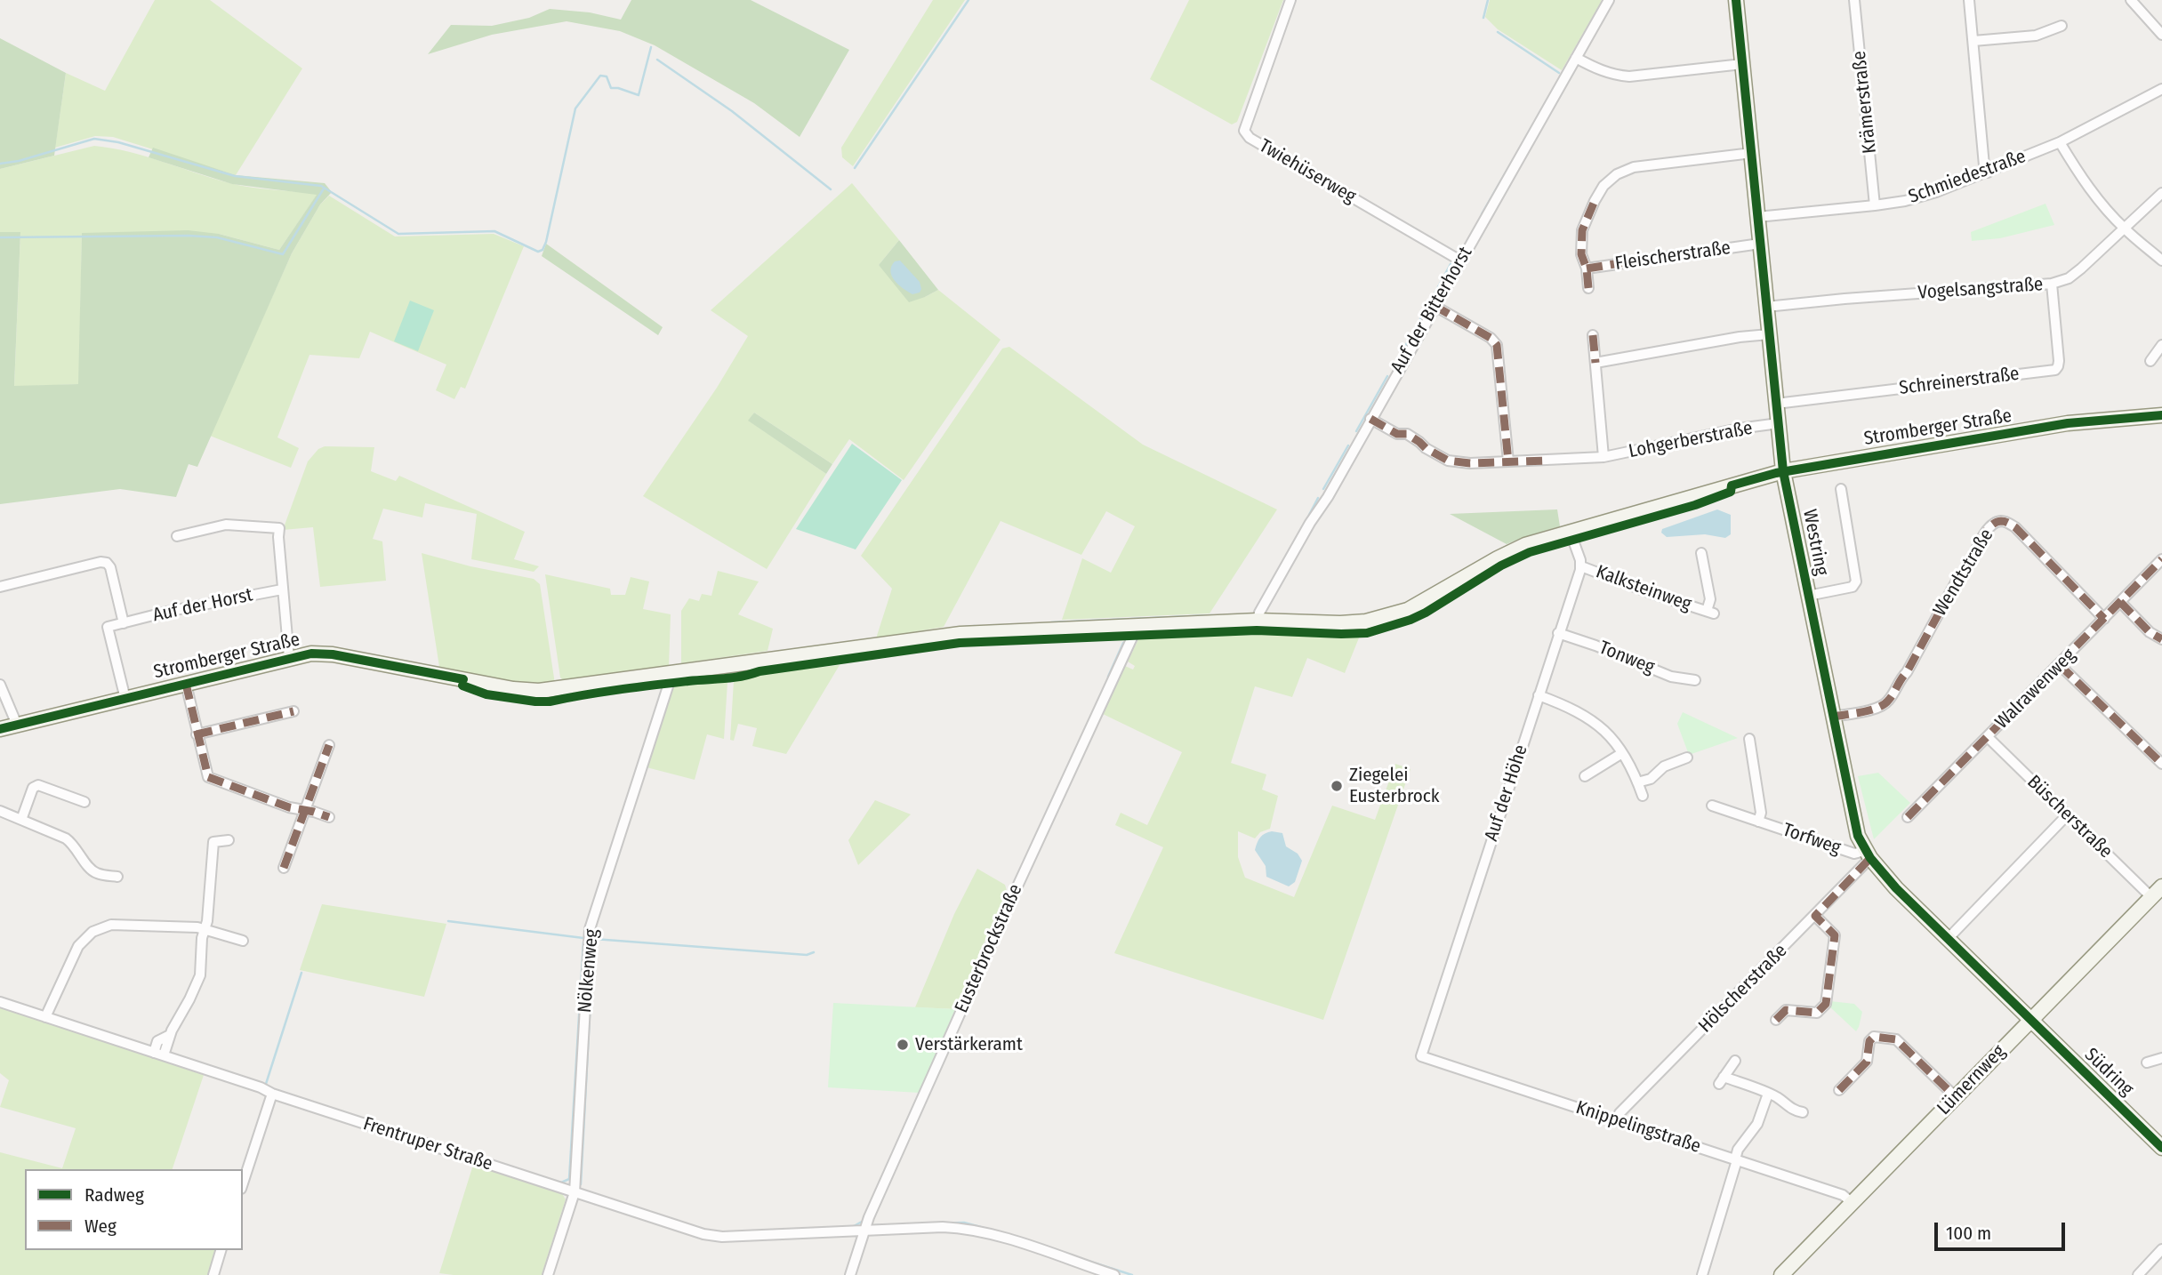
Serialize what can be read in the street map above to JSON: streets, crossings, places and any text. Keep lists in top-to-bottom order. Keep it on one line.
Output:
{"streets":{"main road":["Stromberger Straße","Westring","Südring","Lümernweg"],"street":["Krämerstraße","Twiehüserweg","Schmiedestraße","Fleischerstraße","Vogelsangstraße","Auf der Bitterhorst","Schreinerstraße","Lohgerberstraße","Wendtstraße","Kalksteinweg","Auf der Horst","Tonweg","Walrawenweg","Auf der Höhe","Büscherstraße","Torfweg","Eusterbrockstraße","Nölkenweg","Hölscherstraße","Knippelingstraße","Frentruper Straße"]},"crossings":[["Krämerstraße","Schmiedestraße"],["Twiehüserweg","Auf der Bitterhorst"],["Schmiedestraße","Westring"],["Fleischerstraße","Westring"],["Vogelsangstraße","Schreinerstraße"],["Vogelsangstraße","Westring"],["Auf der Bitterhorst","Stromberger Straße"],["Auf der Bitterhorst","Lohgerberstraße"],["Schreinerstraße","Westring"],["Stromberger Straße","Westring"],["Stromberger Straße","Eusterbrockstraße"],["Stromberger Straße","Nölkenweg"],["Lohgerberstraße","Westring"],["Westring","Wendtstraße"],["Westring","Torfweg"],["Westring","Hölscherstraße"],["Westring","Südring"],["Westring","Lümernweg"],["Wendtstraße","Walrawenweg"],["Kalksteinweg","Auf der Höhe"],["Tonweg","Auf der Höhe"],["Walrawenweg","Büscherstraße"],["Auf der Höhe","Knippelingstraße"],["Büscherstraße","Lümernweg"],["Torfweg","Hölscherstraße"],["Eusterbrockstraße","Frentruper Straße"],["Nölkenweg","Frentruper Straße"],["Hölscherstraße","Knippelingstraße"],["Südring","Lümernweg"],["Lümernweg","Knippelingstraße"]],"places":["Ziegelei Eusterbrock","Verstärkeramt"],"legend":["Radweg","Weg"],"scale_bar":"100 m"}
